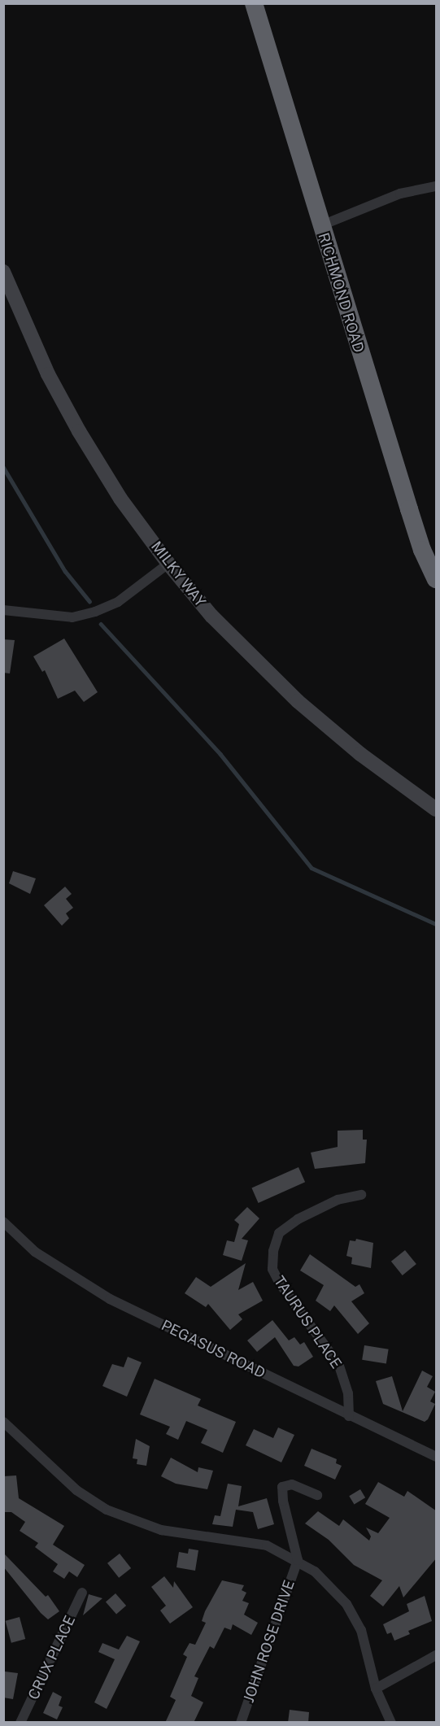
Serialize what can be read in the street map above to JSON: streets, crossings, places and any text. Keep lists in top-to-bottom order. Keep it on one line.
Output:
{"streets":{"highway":["RICHMOND ROAD"],"street":["MILKY WAY","TAURUS PLACE","PEGASUS ROAD","JOHN ROSE DRIVE","CRUX PLACE"]},"crossings":[["TAURUS PLACE","PEGASUS ROAD"]]}
